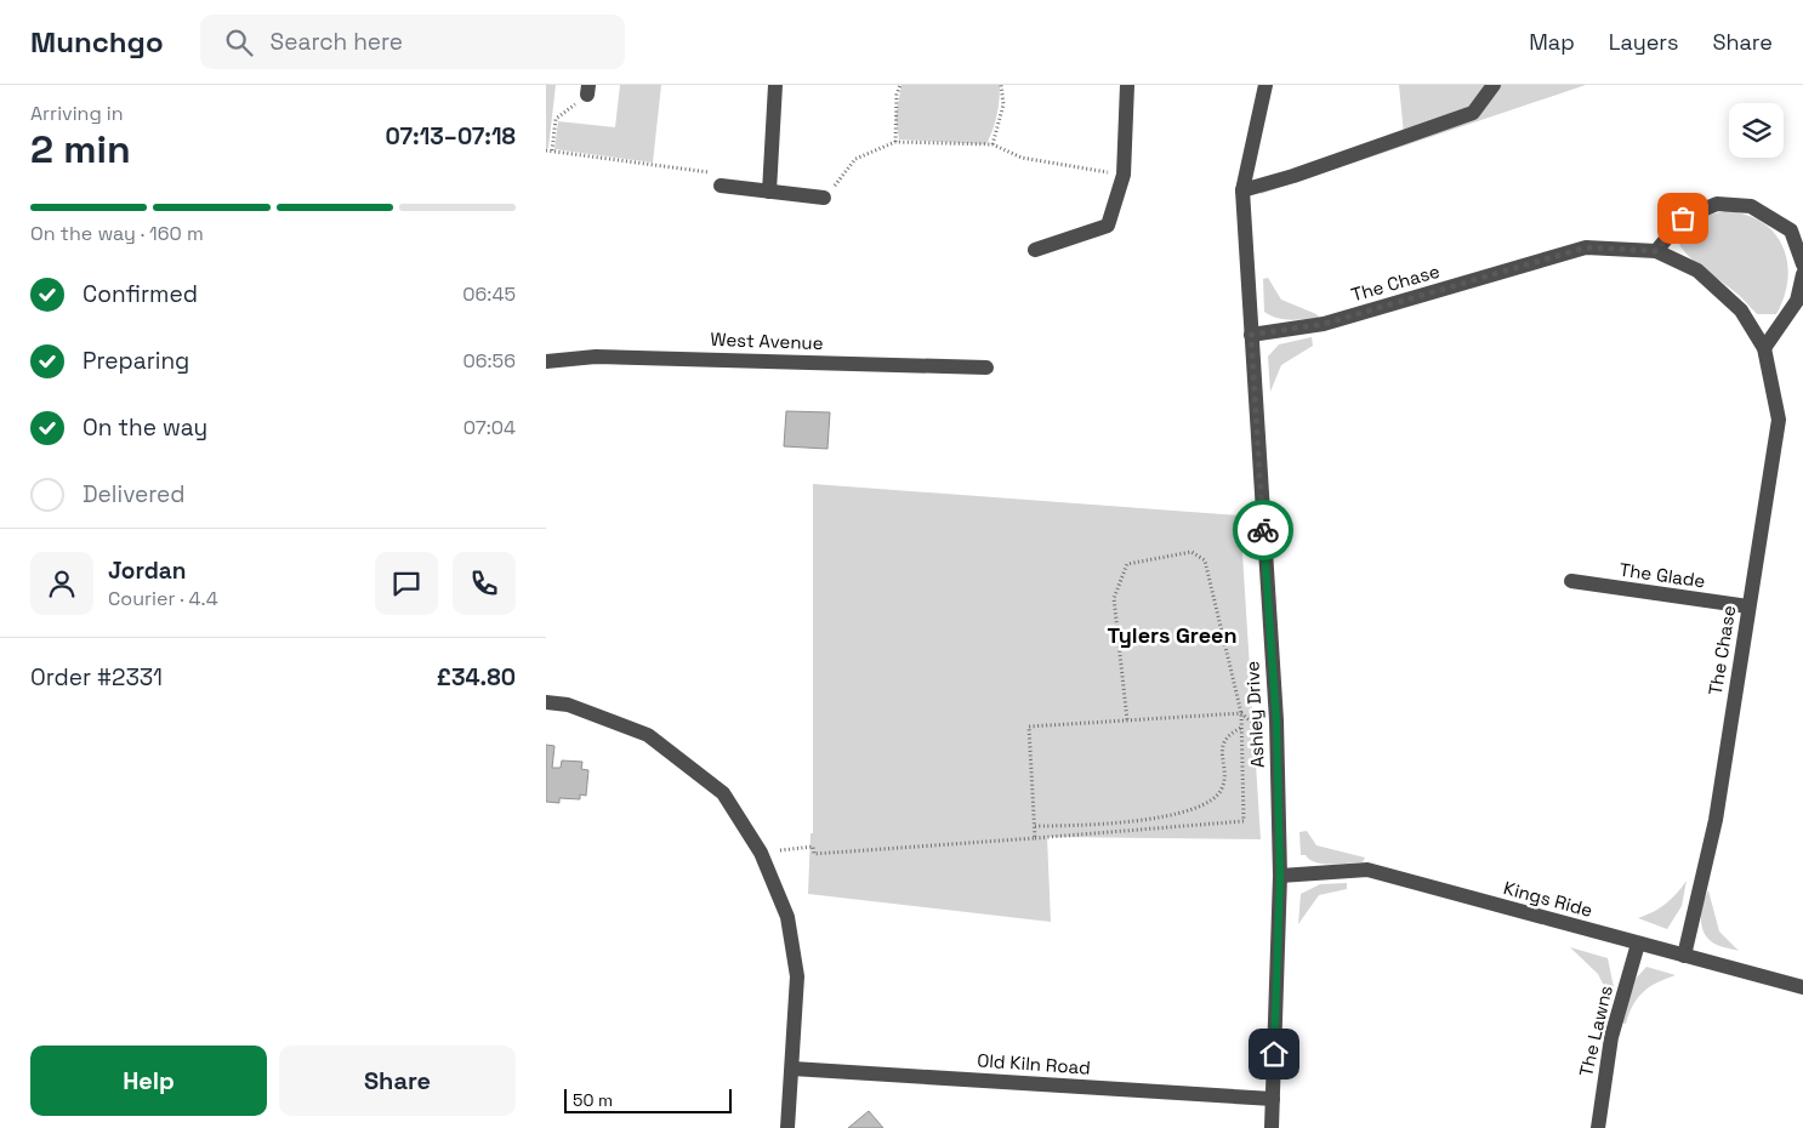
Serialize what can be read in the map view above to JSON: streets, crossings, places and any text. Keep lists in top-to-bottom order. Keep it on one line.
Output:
{"streets":{"street":["The Chase","West Avenue","The Glade","Ashley Drive","Kings Ride","The Lawns","Old Kiln Road"]},"crossings":[["The Chase","The Glade"],["The Chase","Ashley Drive"],["The Chase","Kings Ride"],["Ashley Drive","Kings Ride"],["Ashley Drive","Old Kiln Road"],["Kings Ride","The Lawns"]],"districts":["Tylers Green"],"scale_bar":"50 m","page":{"header":"Munchgo","search":"Search here","nav":["Map","Layers","Share"],"heading":["2 min","Arriving in","07:13–07:18"],"panel":["Jordan","Courier · 4.4","Order #2331","£34.80"],"bar":"On the way · 160 m","list":[["Confirmed","06:45"],["Preparing","06:56"],["On the way","07:04"],"Delivered"],"buttons":["Help","Share"],"scale":"50 m"}}
